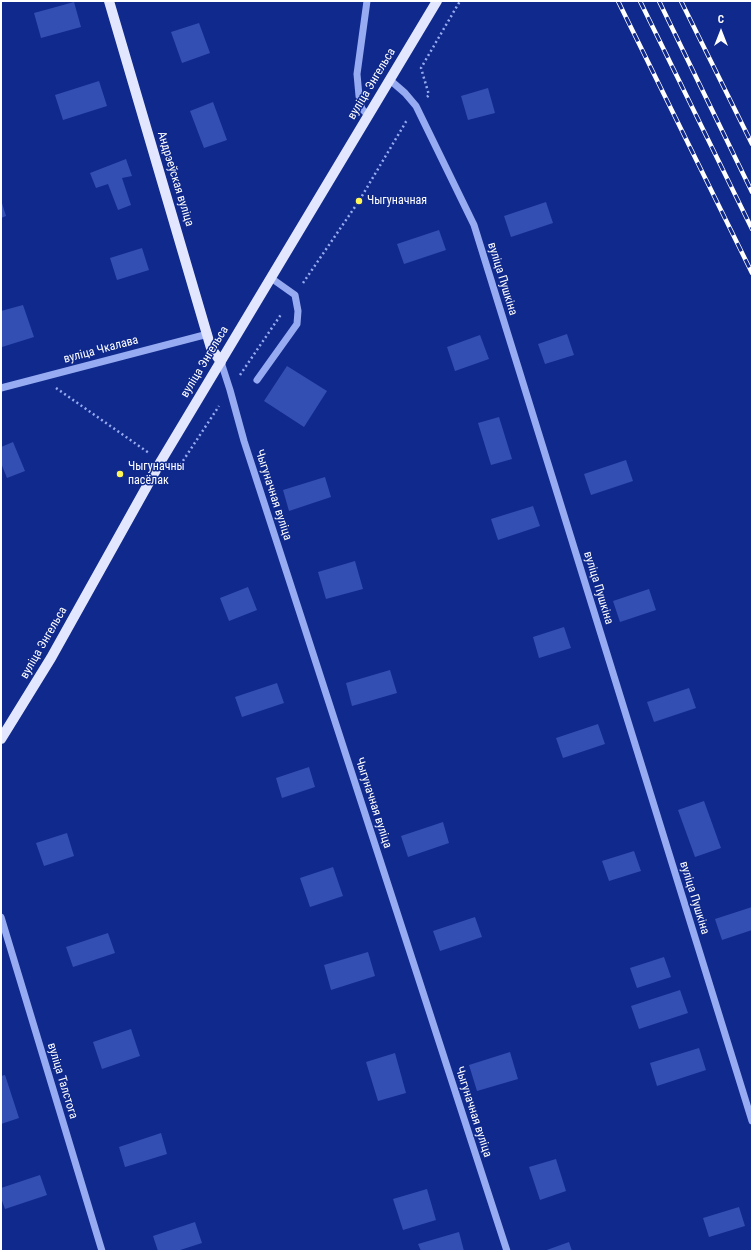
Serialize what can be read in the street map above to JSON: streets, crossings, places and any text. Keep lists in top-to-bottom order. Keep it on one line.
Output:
{"streets":{"main road":["вуліца Энгельса","Андрэеўская вуліца"],"street":["вуліца Пушкіна","вуліца Чкалава","Чыгуначная вуліца","вуліца Талстога"]},"crossings":[["вуліца Энгельса","Андрэеўская вуліца"],["вуліца Энгельса","вуліца Пушкіна"],["вуліца Энгельса","Чыгуначная вуліца"],["Андрэеўская вуліца","вуліца Чкалава"],["Андрэеўская вуліца","Чыгуначная вуліца"]],"places":["Чыгуначная","Чыгуначны пасёлак"],"north":"top"}
